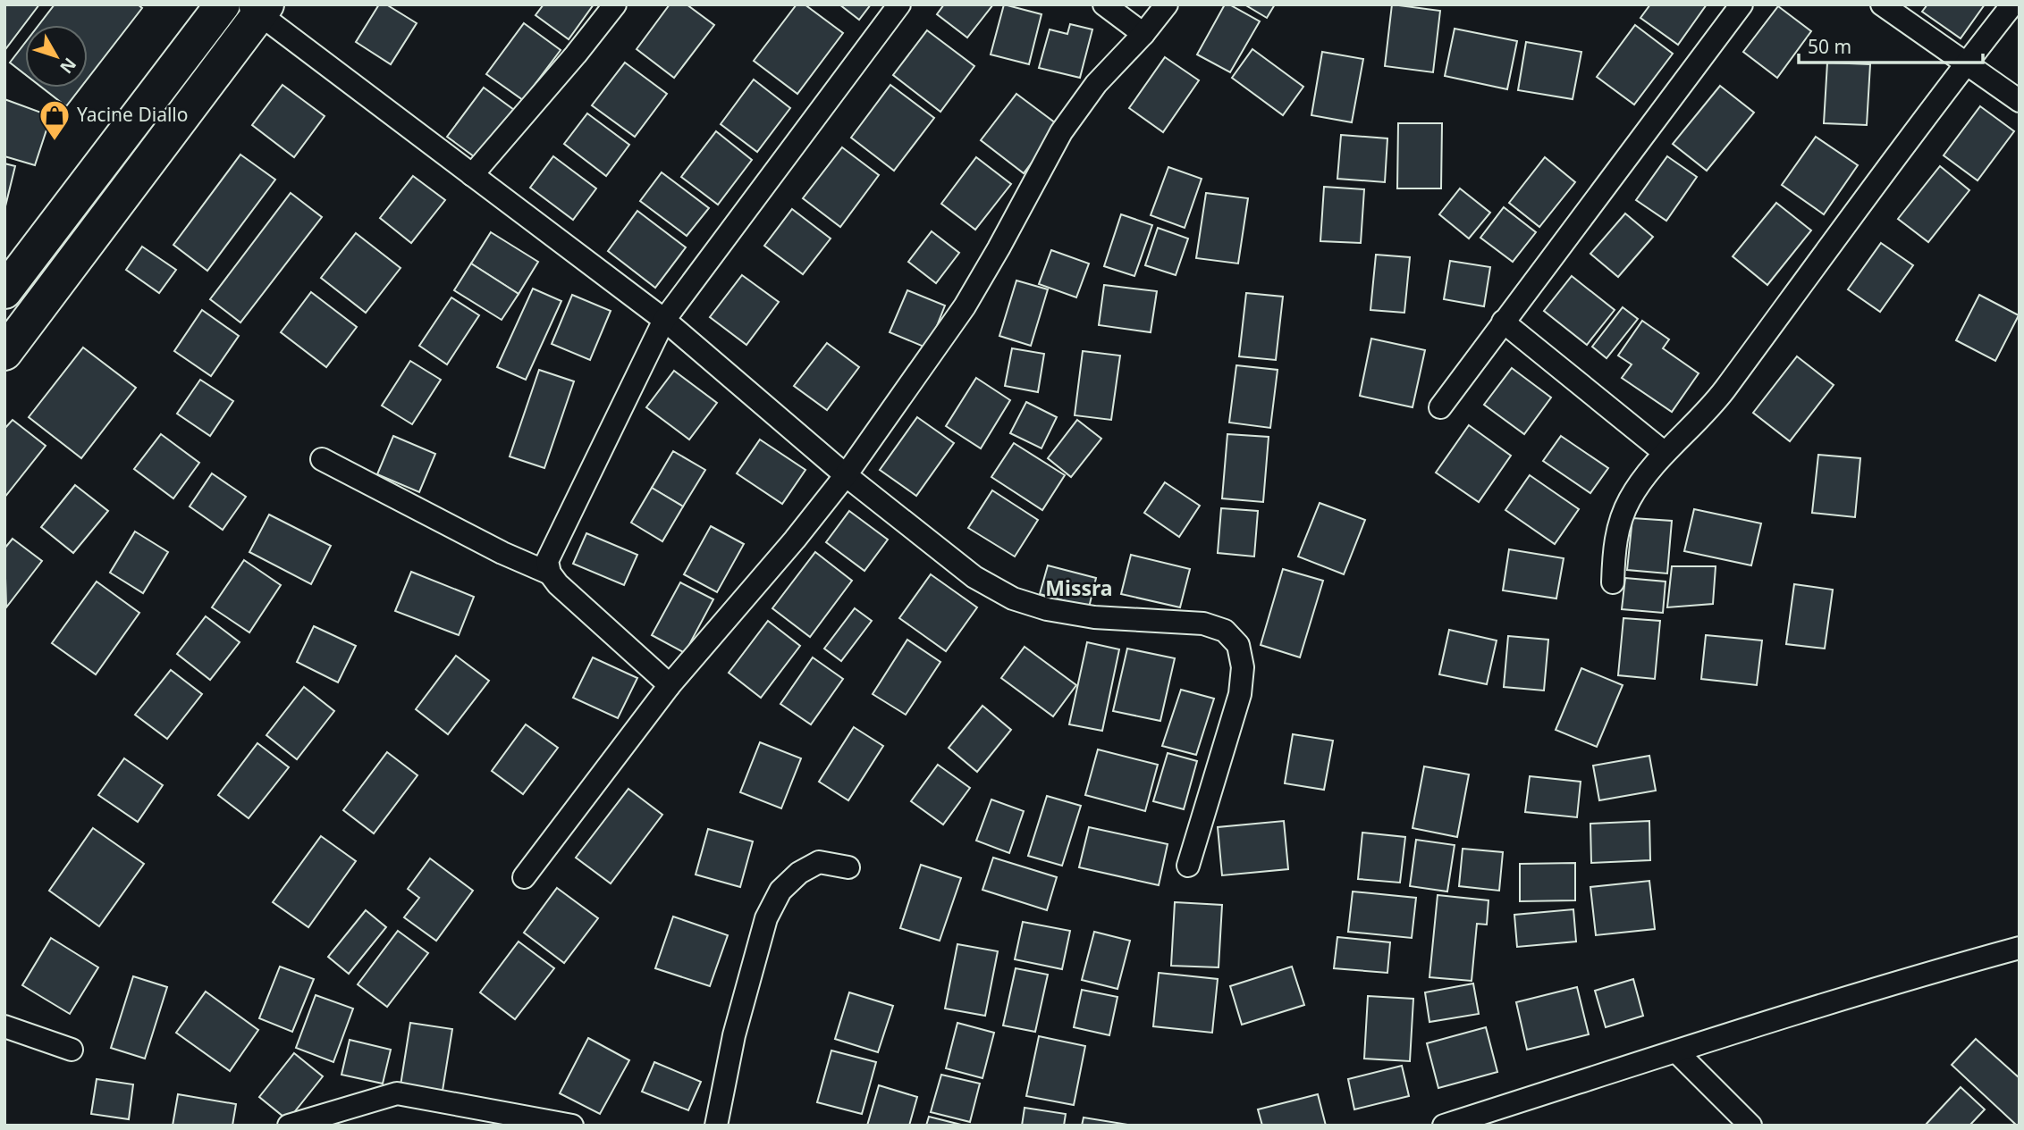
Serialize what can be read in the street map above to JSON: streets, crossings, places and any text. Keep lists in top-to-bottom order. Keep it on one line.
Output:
{"districts":["Missra"],"places":{"shop":["Yacine Diallo"]},"scale_bar":"50 m","north":"bottom right"}
